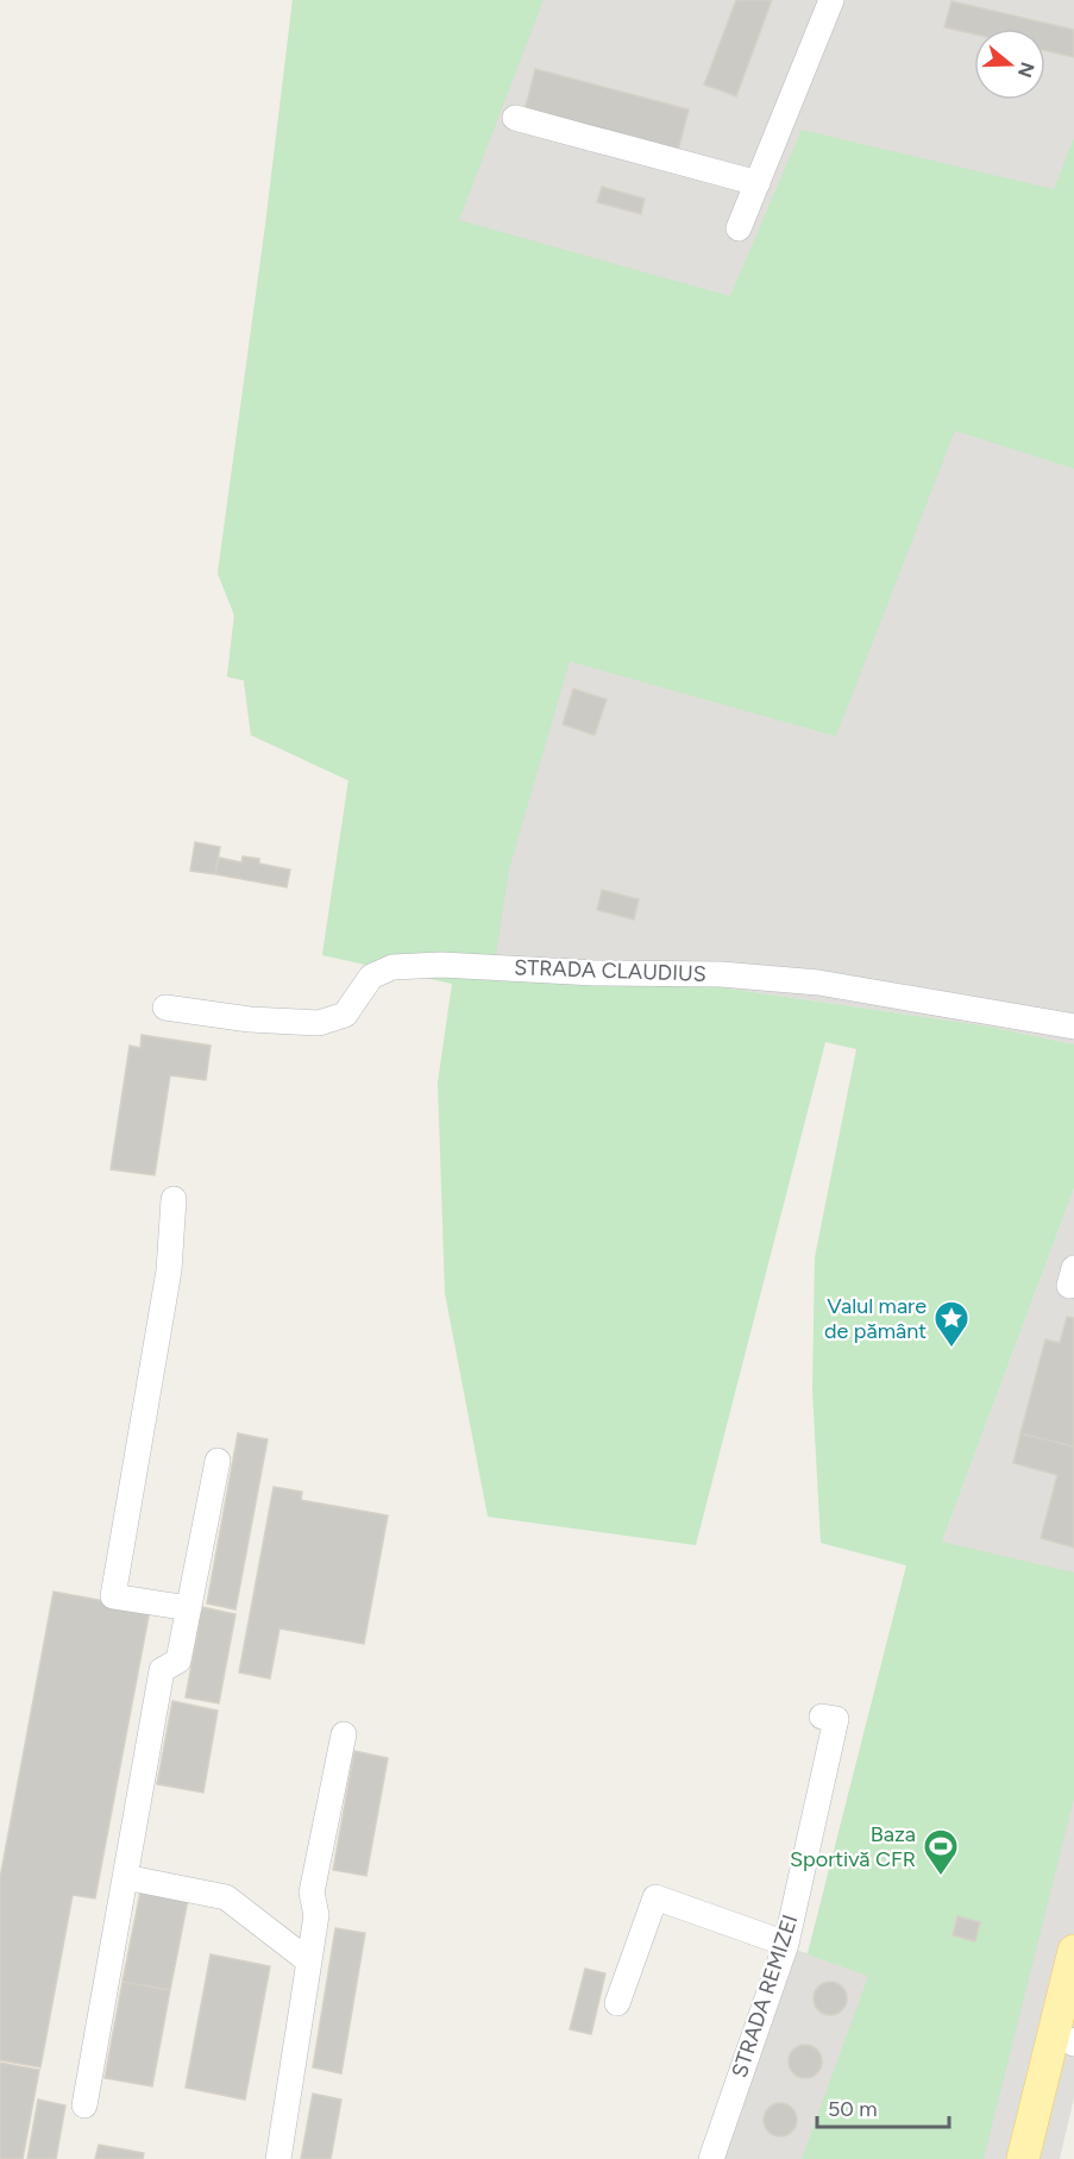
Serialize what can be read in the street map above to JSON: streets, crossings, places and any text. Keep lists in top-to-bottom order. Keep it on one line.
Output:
{"streets":{"lane":["STRADA CLAUDIUS","STRADA REMIZEI"]},"places":{"place":["Valul mare de pământ"],"sports":["Baza Sportivă CFR"]},"scale_bar":"50 m","north":"right"}
